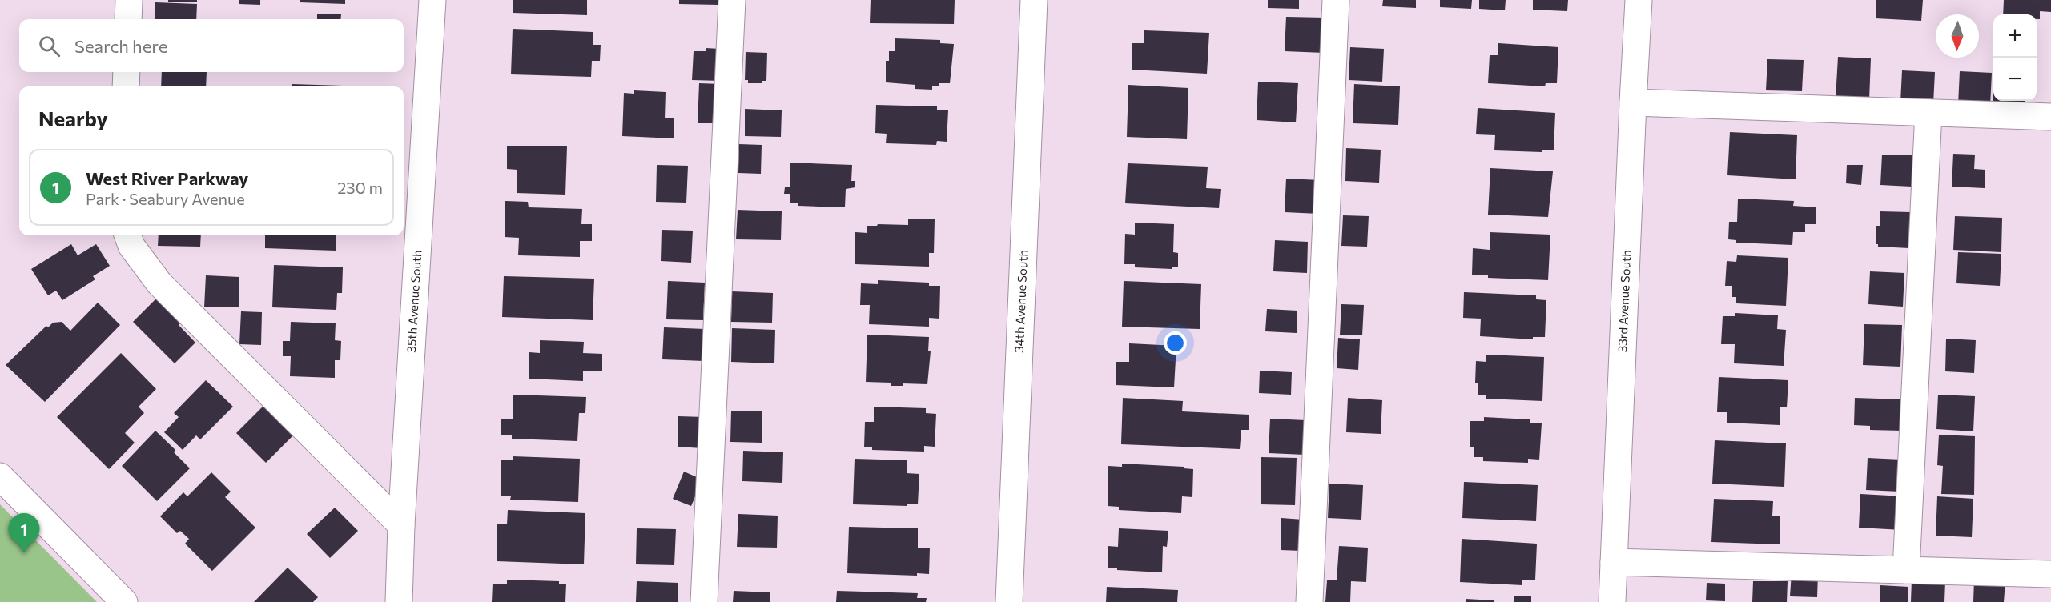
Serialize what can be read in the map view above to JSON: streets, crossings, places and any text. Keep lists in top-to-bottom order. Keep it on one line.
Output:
{"streets":{"street":["35th Avenue South","34th Avenue South","33rd Avenue South"]},"north":"bottom","page":{"map_buttons":["+","−"],"search":"Search here","heading":"Nearby","list":[{"mark":"1","name":"West River Parkway","note":"Park · Seabury Avenue","value":"230 m"}],"pins":"1"}}
